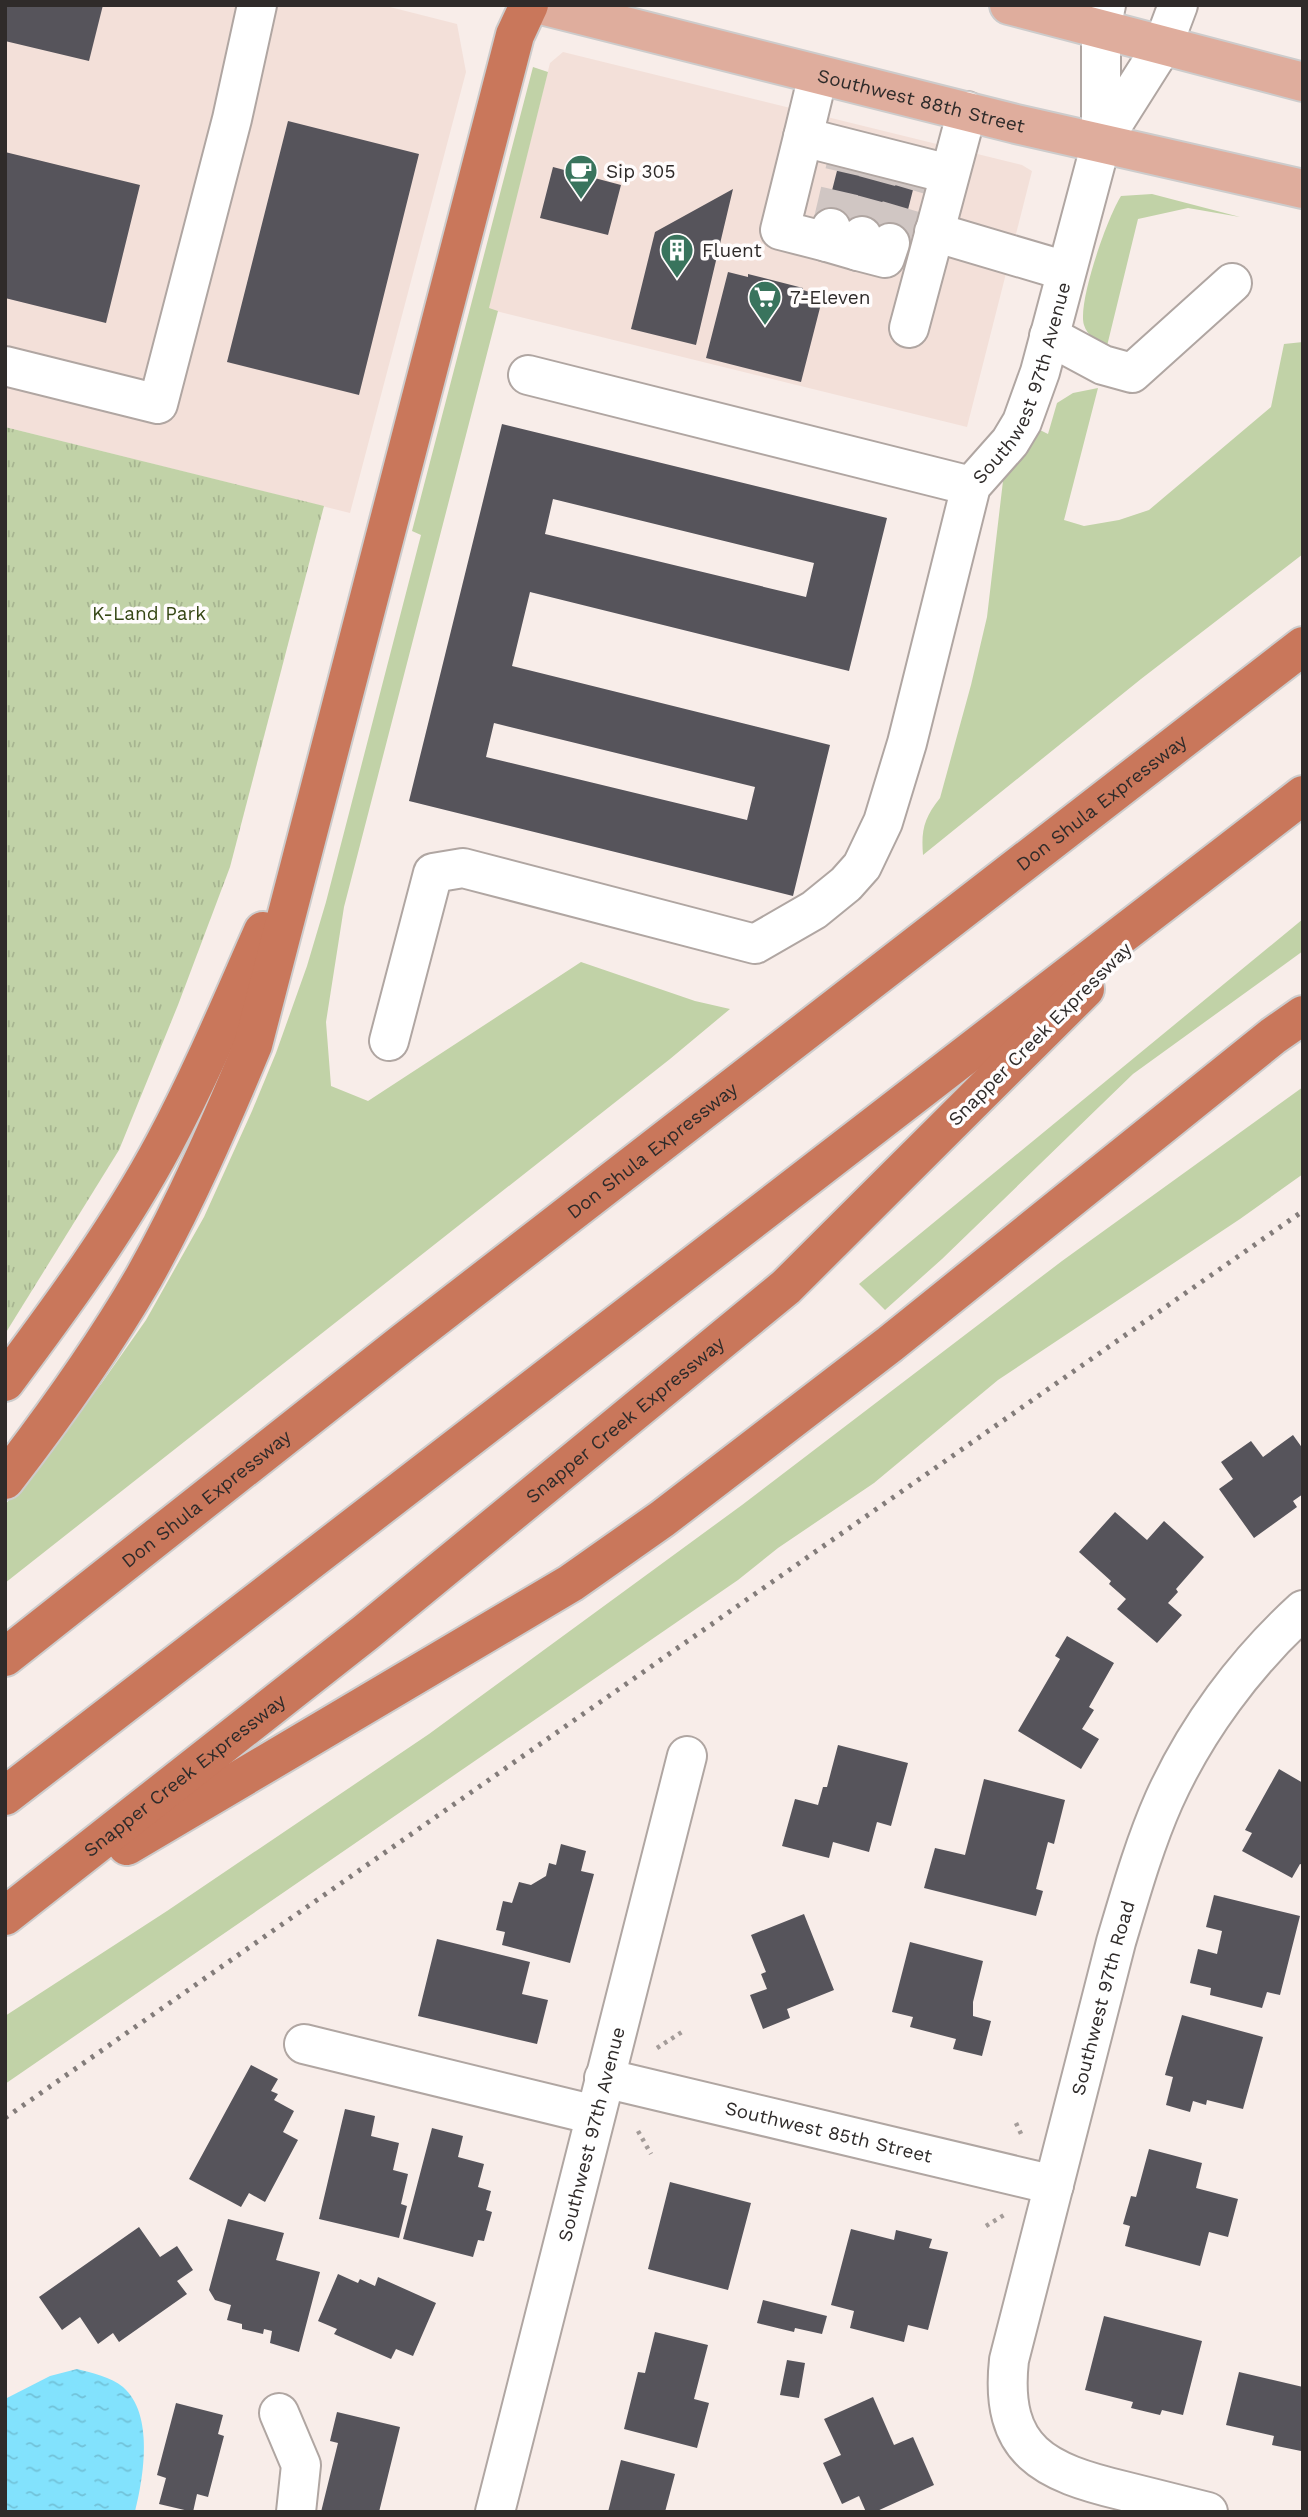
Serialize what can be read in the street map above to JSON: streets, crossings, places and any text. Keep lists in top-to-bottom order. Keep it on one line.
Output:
{"streets":{"highway":["Don Shula Expressway","Snapper Creek Expressway"],"main road":["Southwest 88th Street"],"street":["Southwest 97th Avenue","Southwest 97th Road","Southwest 85th Street"]},"crossings":[["Southwest 88th Street","Southwest 97th Avenue"],["Southwest 97th Avenue","Southwest 85th Street"],["Southwest 97th Road","Southwest 85th Street"]],"parks":["K-Land Park"],"places":{"cafe":["Sip 305"],"building":["Fluent"],"supermarket":["7-Eleven"]}}
